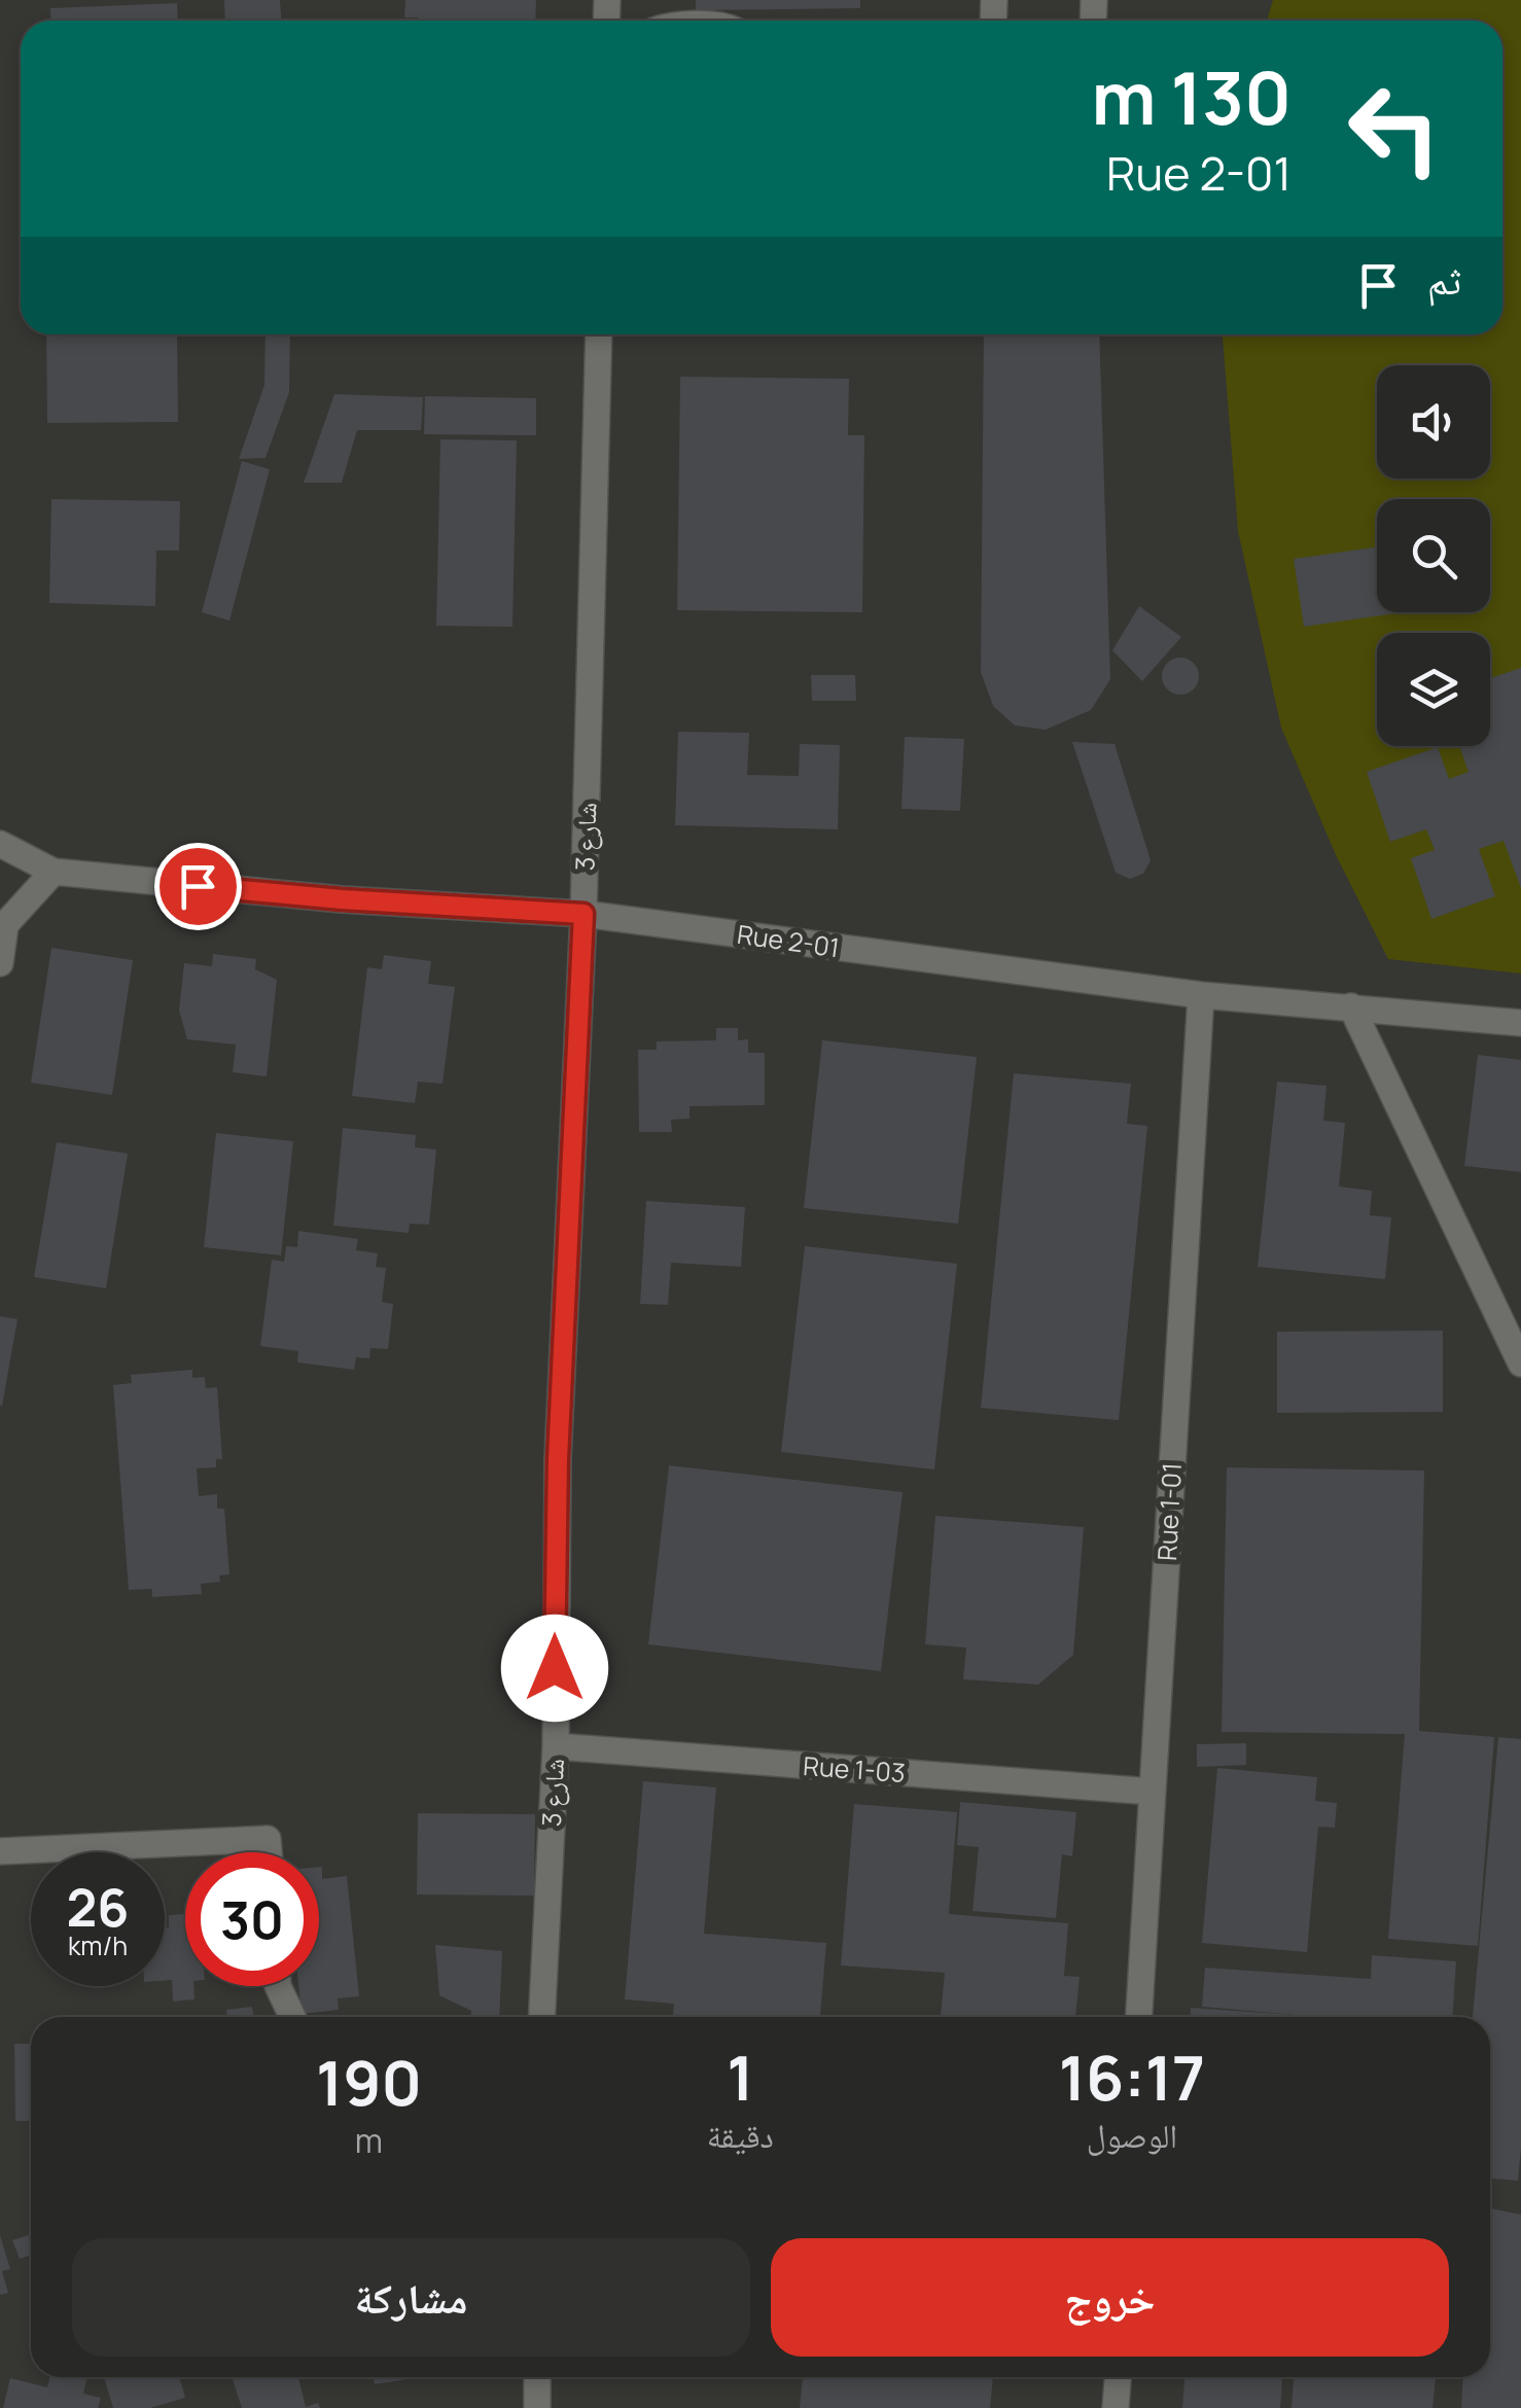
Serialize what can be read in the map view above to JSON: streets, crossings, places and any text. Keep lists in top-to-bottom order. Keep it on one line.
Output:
{"streets":{"street":["شارع 3","Rue 2-01","Rue 1-01","Rue 1-03"]},"crossings":[["شارع 3","Rue 2-01"],["شارع 3","Rue 1-03"],["Rue 2-01","Rue 1-01"],["Rue 1-01","Rue 1-03"]],"page":{"turn":["130 m","Rue 2-01"],"then":"ثم","speed":"26 km/h","limit":"30","eta":["16:17","الوصول","1","دقيقة","190","m"],"buttons":["خروج","مشاركة"]}}
